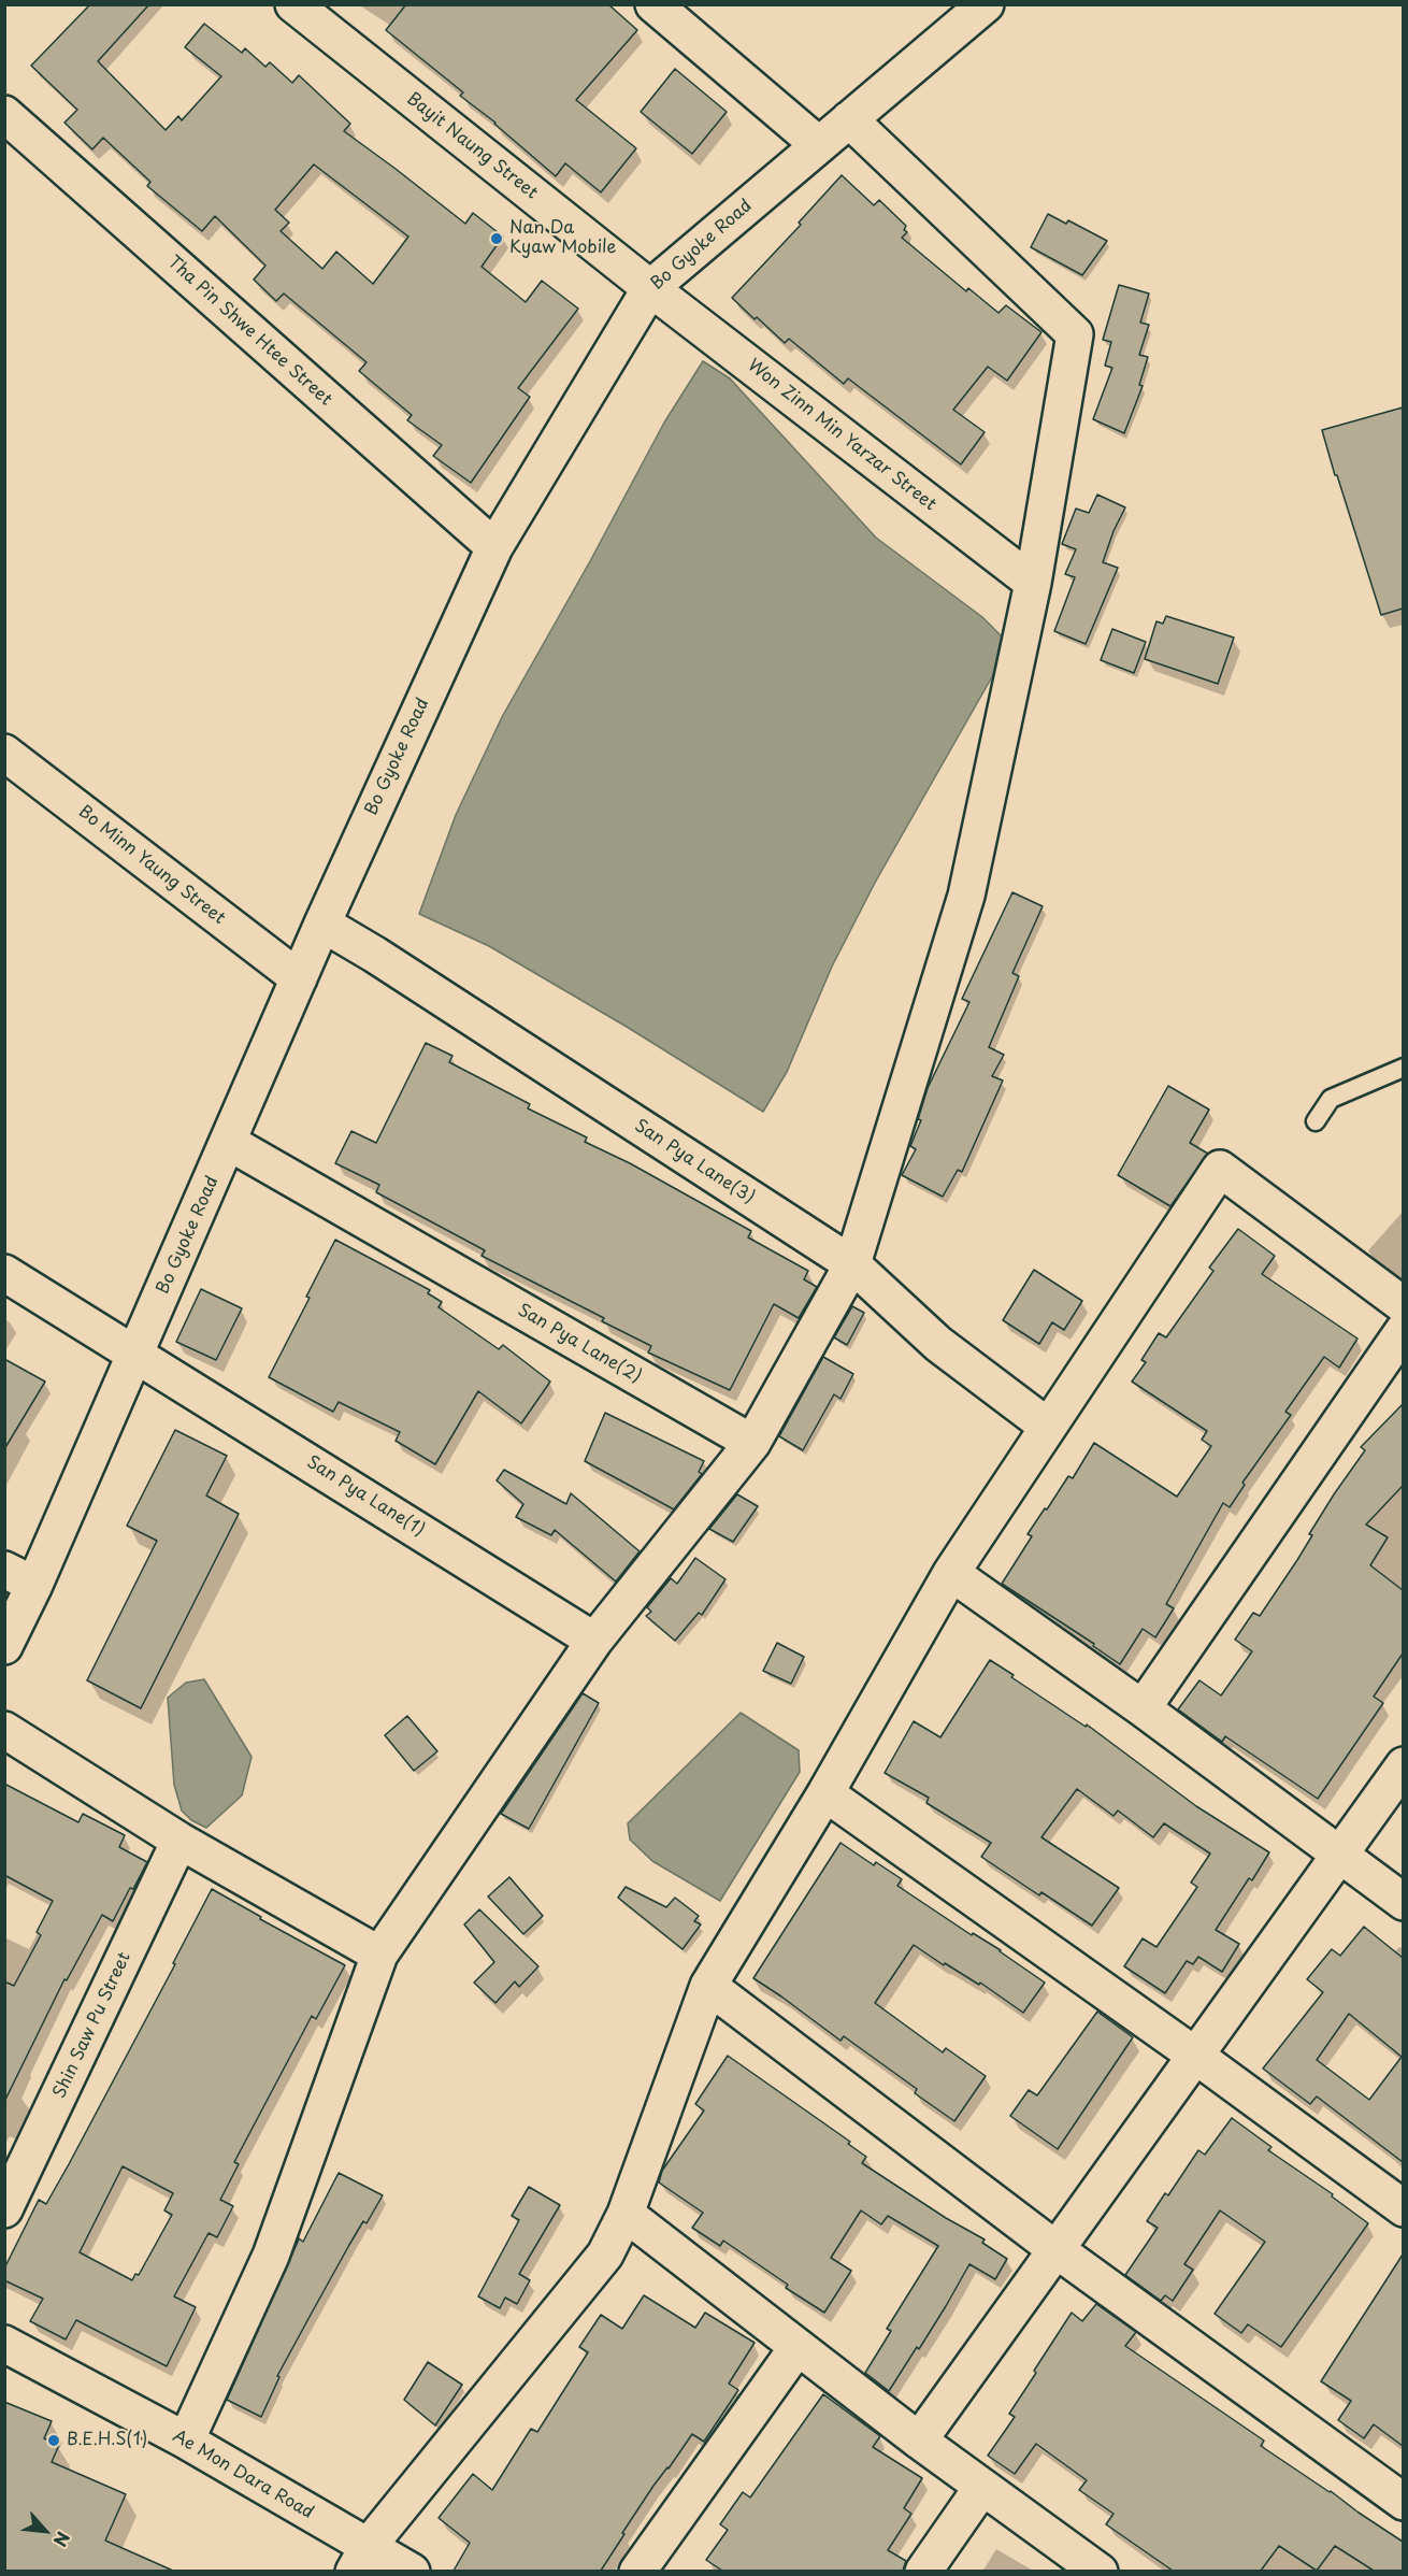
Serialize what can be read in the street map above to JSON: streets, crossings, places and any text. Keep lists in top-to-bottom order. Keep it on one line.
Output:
{"streets":{"street":["Bayit Naung Street","Bo Gyoke Road","Tha Pin Shwe Htee Street","Won Zinn Min Yarzar Street","Bo Minn Yaung Street","San Pya Lane(3)","San Pya Lane(2)","San Pya Lane(1)","Shin Saw Pu Street","Ae Mon Dara Road"]},"crossings":[["Bayit Naung Street","Bo Gyoke Road"],["Bayit Naung Street","Won Zinn Min Yarzar Street"],["Bo Gyoke Road","Tha Pin Shwe Htee Street"],["Bo Gyoke Road","Won Zinn Min Yarzar Street"],["Bo Gyoke Road","Bo Minn Yaung Street"],["Bo Gyoke Road","San Pya Lane(3)"],["Bo Gyoke Road","San Pya Lane(2)"],["Bo Gyoke Road","San Pya Lane(1)"]],"places":["Nan Da Kyaw Mobile","B.E.H.S(1)"],"north":"bottom right"}
